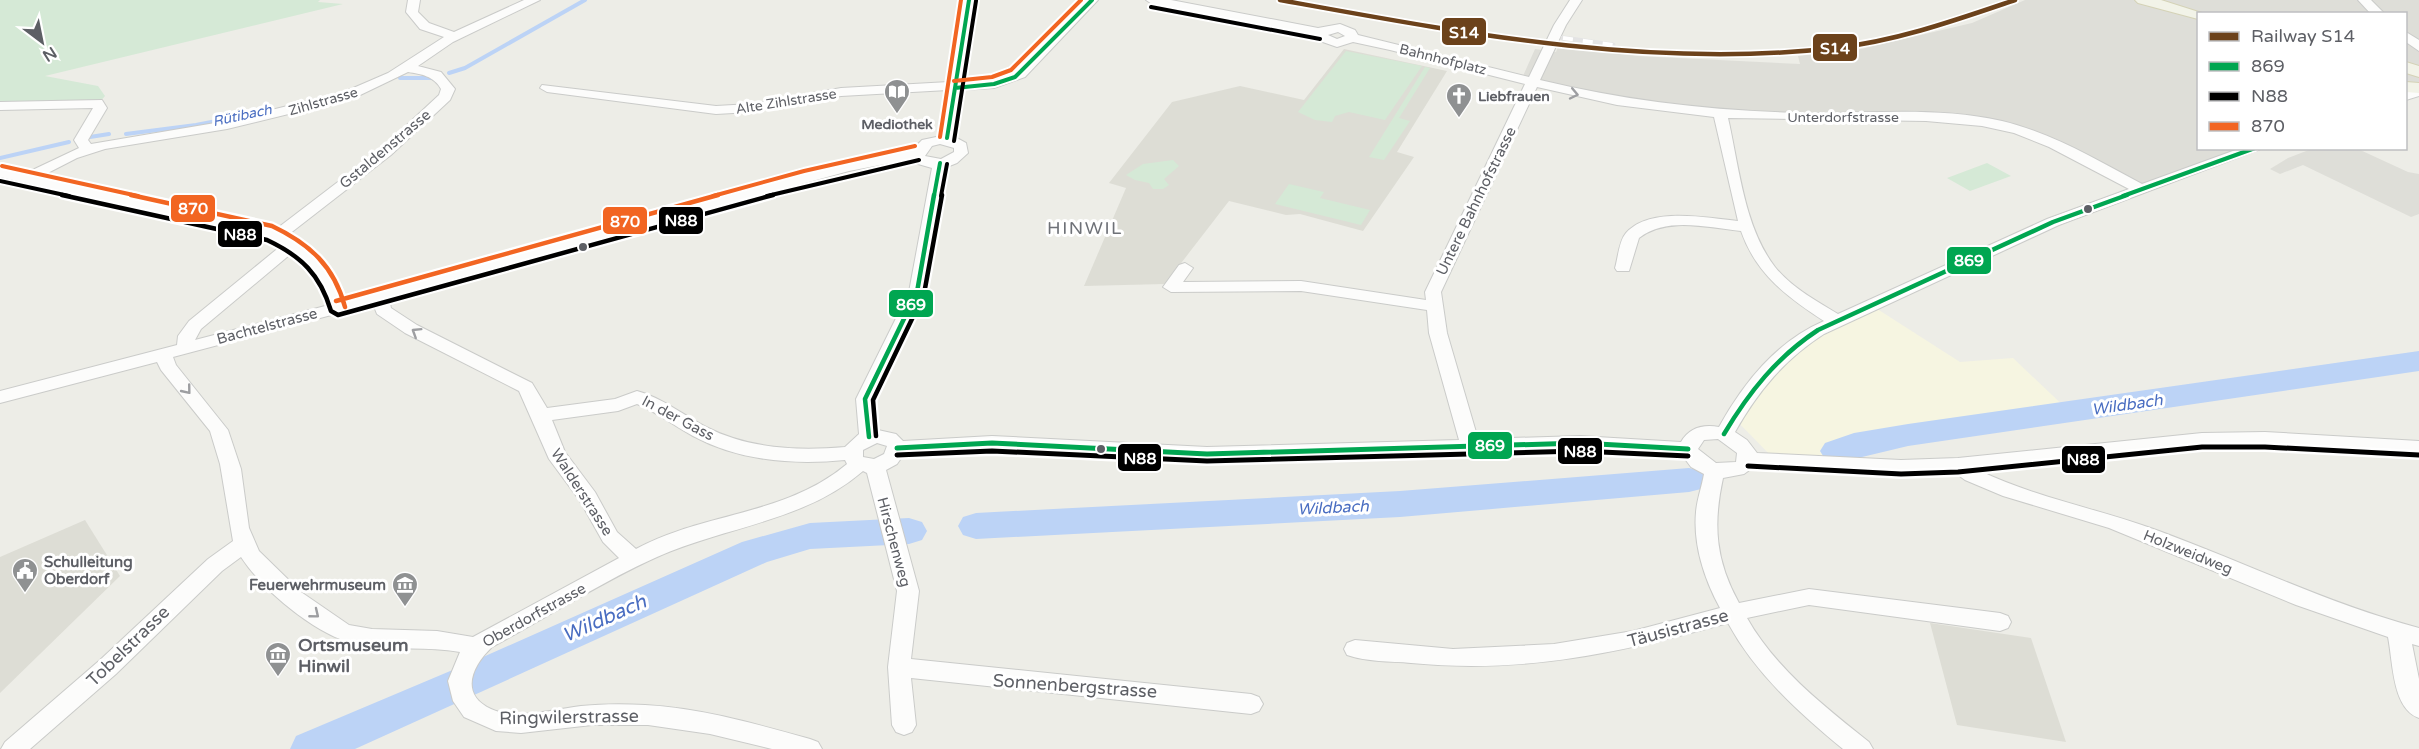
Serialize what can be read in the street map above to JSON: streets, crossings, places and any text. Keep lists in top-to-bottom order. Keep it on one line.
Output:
{"streets":{"street":["Bahnhofplatz","Zihlstrasse","Alte Zihlstrasse","Unterdorfstrasse","Gstaldenstrasse","Untere Bahnhofstrasse","Bachtelstrasse","In der Gass","Walderstrasse","Hirschenweg","Holzweidweg","Oberdorfstrasse","Täusistrasse","Tobelstrasse","Sonnenbergstrasse","Ringwilerstrasse"]},"crossings":[["Bahnhofplatz","Unterdorfstrasse"],["Bahnhofplatz","Untere Bahnhofstrasse"],["Zihlstrasse","Gstaldenstrasse"],["Unterdorfstrasse","Untere Bahnhofstrasse"],["Bachtelstrasse","Walderstrasse"],["Bachtelstrasse","Oberdorfstrasse"],["In der Gass","Walderstrasse"],["In der Gass","Hirschenweg"],["Walderstrasse","Oberdorfstrasse"],["Hirschenweg","Sonnenbergstrasse"],["Oberdorfstrasse","Tobelstrasse"],["Oberdorfstrasse","Ringwilerstrasse"]],"one_way":["Walderstrasse","Oberdorfstrasse"],"districts":["HINWIL"],"water":["Rütibach","Wildbach"],"places":{"library":["Mediothek"],"church":["Liebfrauen"],"public building":["Schulleitung Oberdorf"],"museum":["Feuerwehrmuseum","Ortsmuseum Hinwil"]},"lines":["rail line S14","transit line 869","transit line 870","transit line N88"],"legend":["Railway S14","869","N88","870"],"north":"bottom right"}
